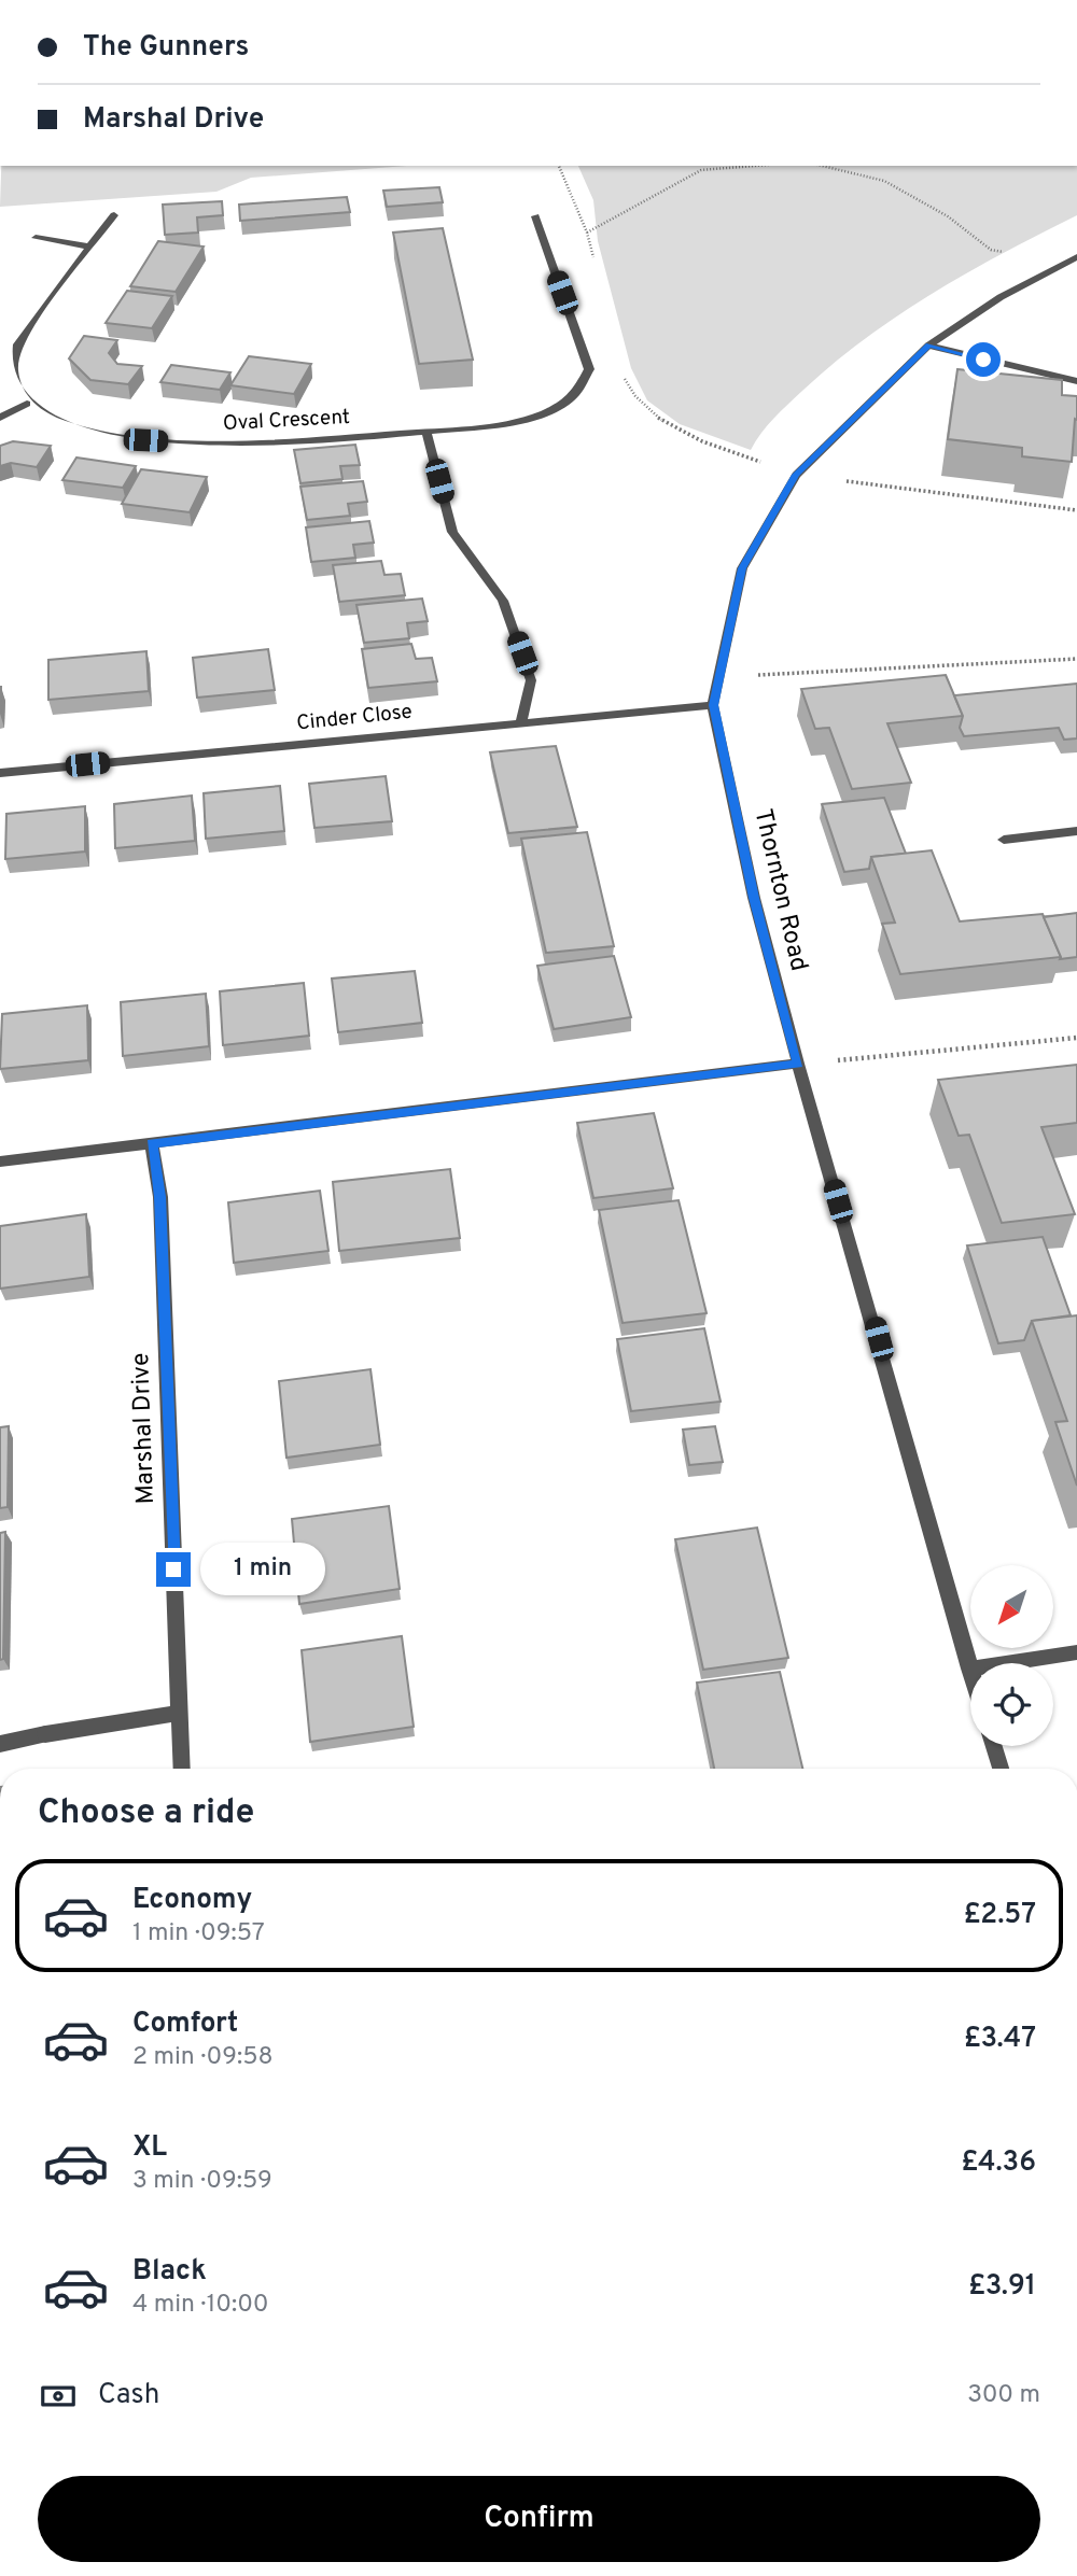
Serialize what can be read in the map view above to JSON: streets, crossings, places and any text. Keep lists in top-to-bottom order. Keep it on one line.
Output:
{"streets":{"street":["Oval Crescent","Cinder Close","Thornton Road","Marshal Drive"]},"crossings":[["Cinder Close","Thornton Road"]],"north":"bottom left","page":{"banner":["The Gunners","Marshal Drive"],"bubble":"1 min","heading":"Choose a ride","list":[{"name":"Economy","note":"1 min · 09:57","value":"£2.57"},{"name":"Comfort","note":"2 min · 09:58","value":"£3.47"},{"name":"XL","note":"3 min · 09:59","value":"£4.36"},{"name":"Black","note":"4 min · 10:00","value":"£3.91"}],"pay":["Cash","300 m"],"buttons":"Confirm"}}
